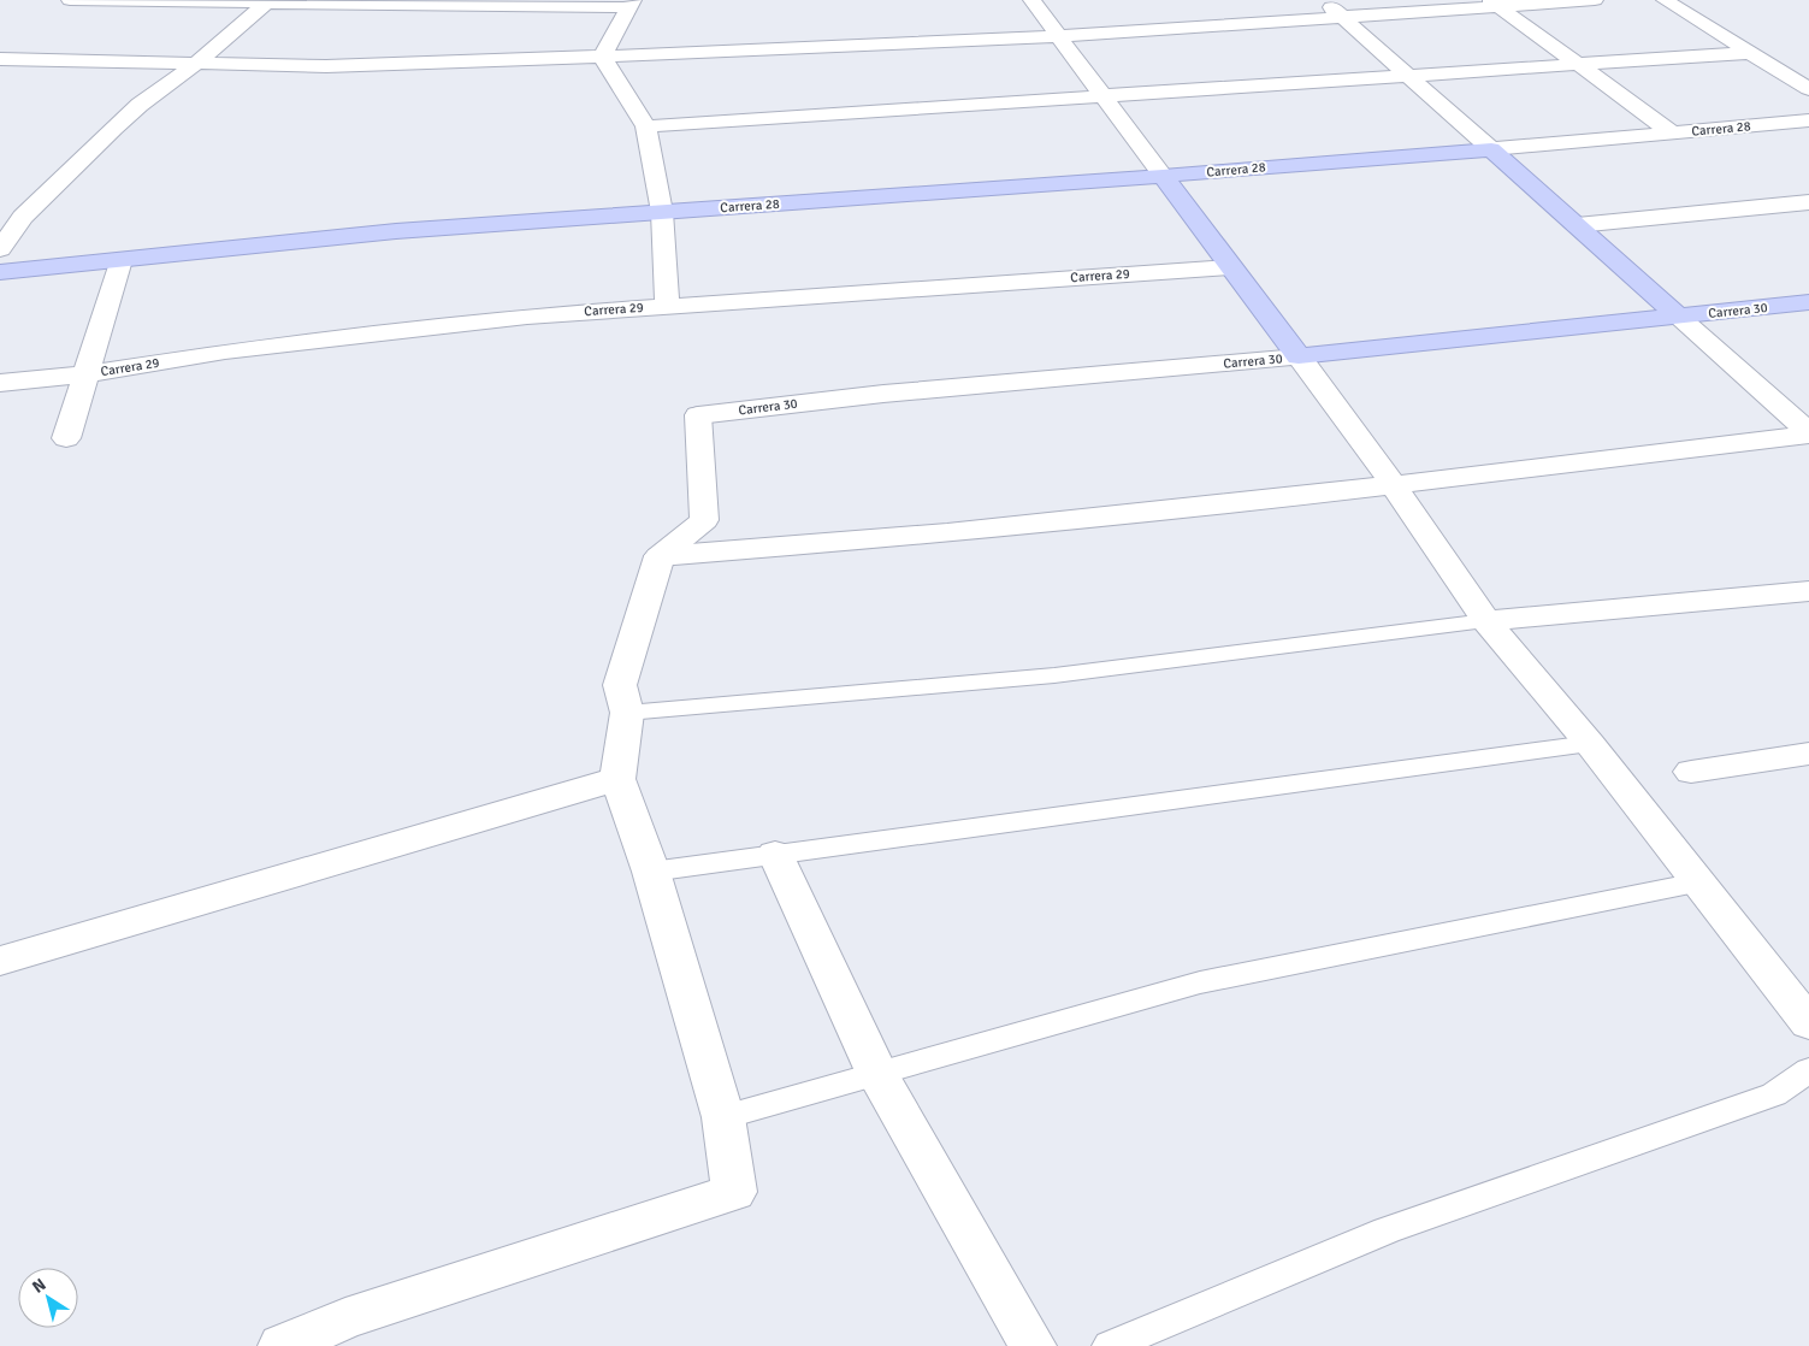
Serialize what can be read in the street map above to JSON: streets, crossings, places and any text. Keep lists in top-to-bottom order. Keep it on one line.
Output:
{"streets":{"main road":["Carrera 28","Carrera 30"],"street":["Carrera 29"]},"north":"top left"}
